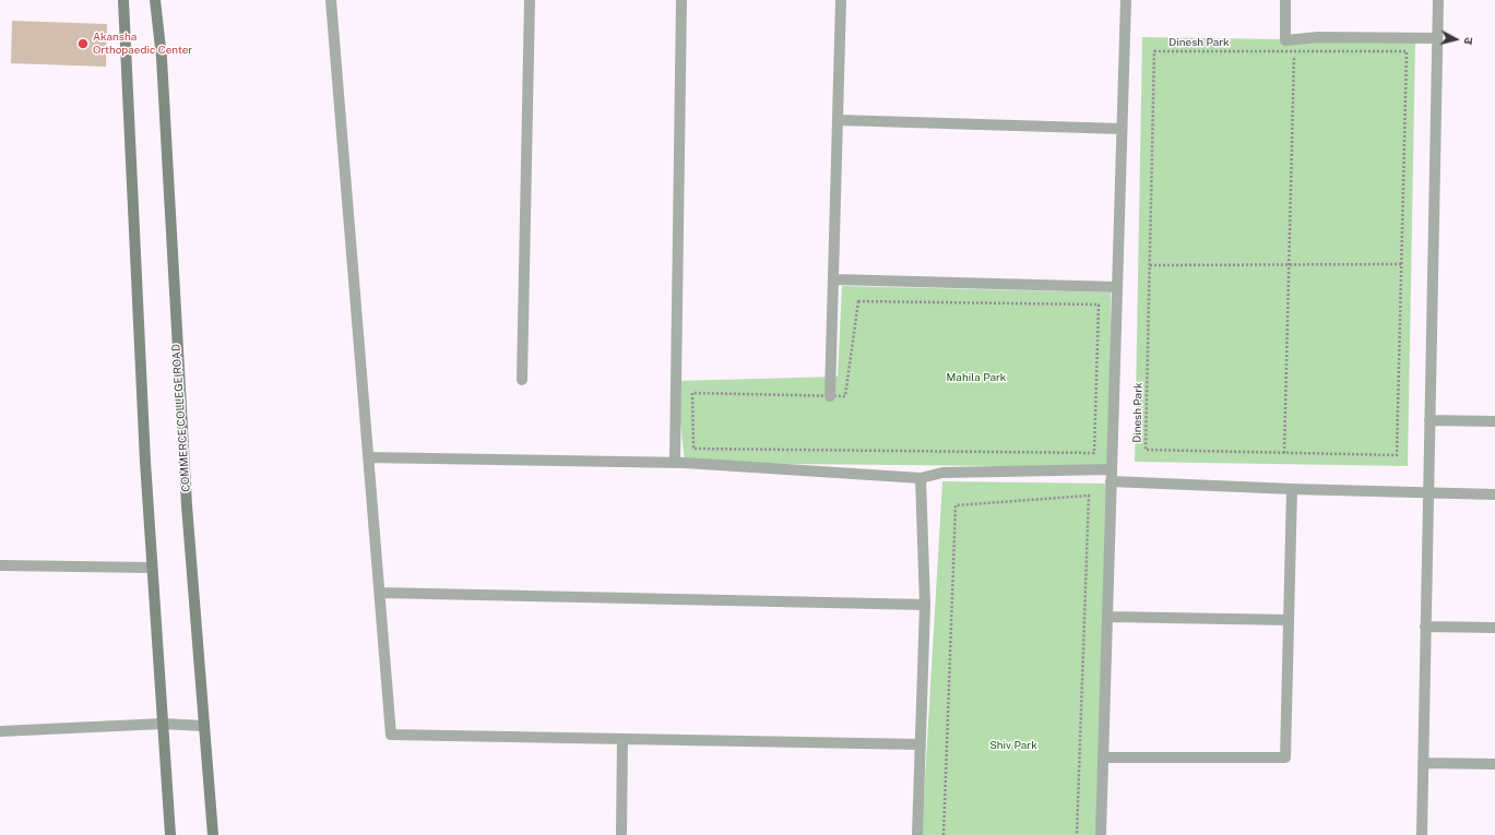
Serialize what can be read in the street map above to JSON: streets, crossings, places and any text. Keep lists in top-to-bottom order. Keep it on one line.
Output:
{"streets":{"street":["COMMERCE COLLEGE ROAD"],"path":["Dinesh Park"]},"parks":["Mahila Park","Shiv Park"],"places":["Akansha Orthopaedic Center"],"north":"right"}
